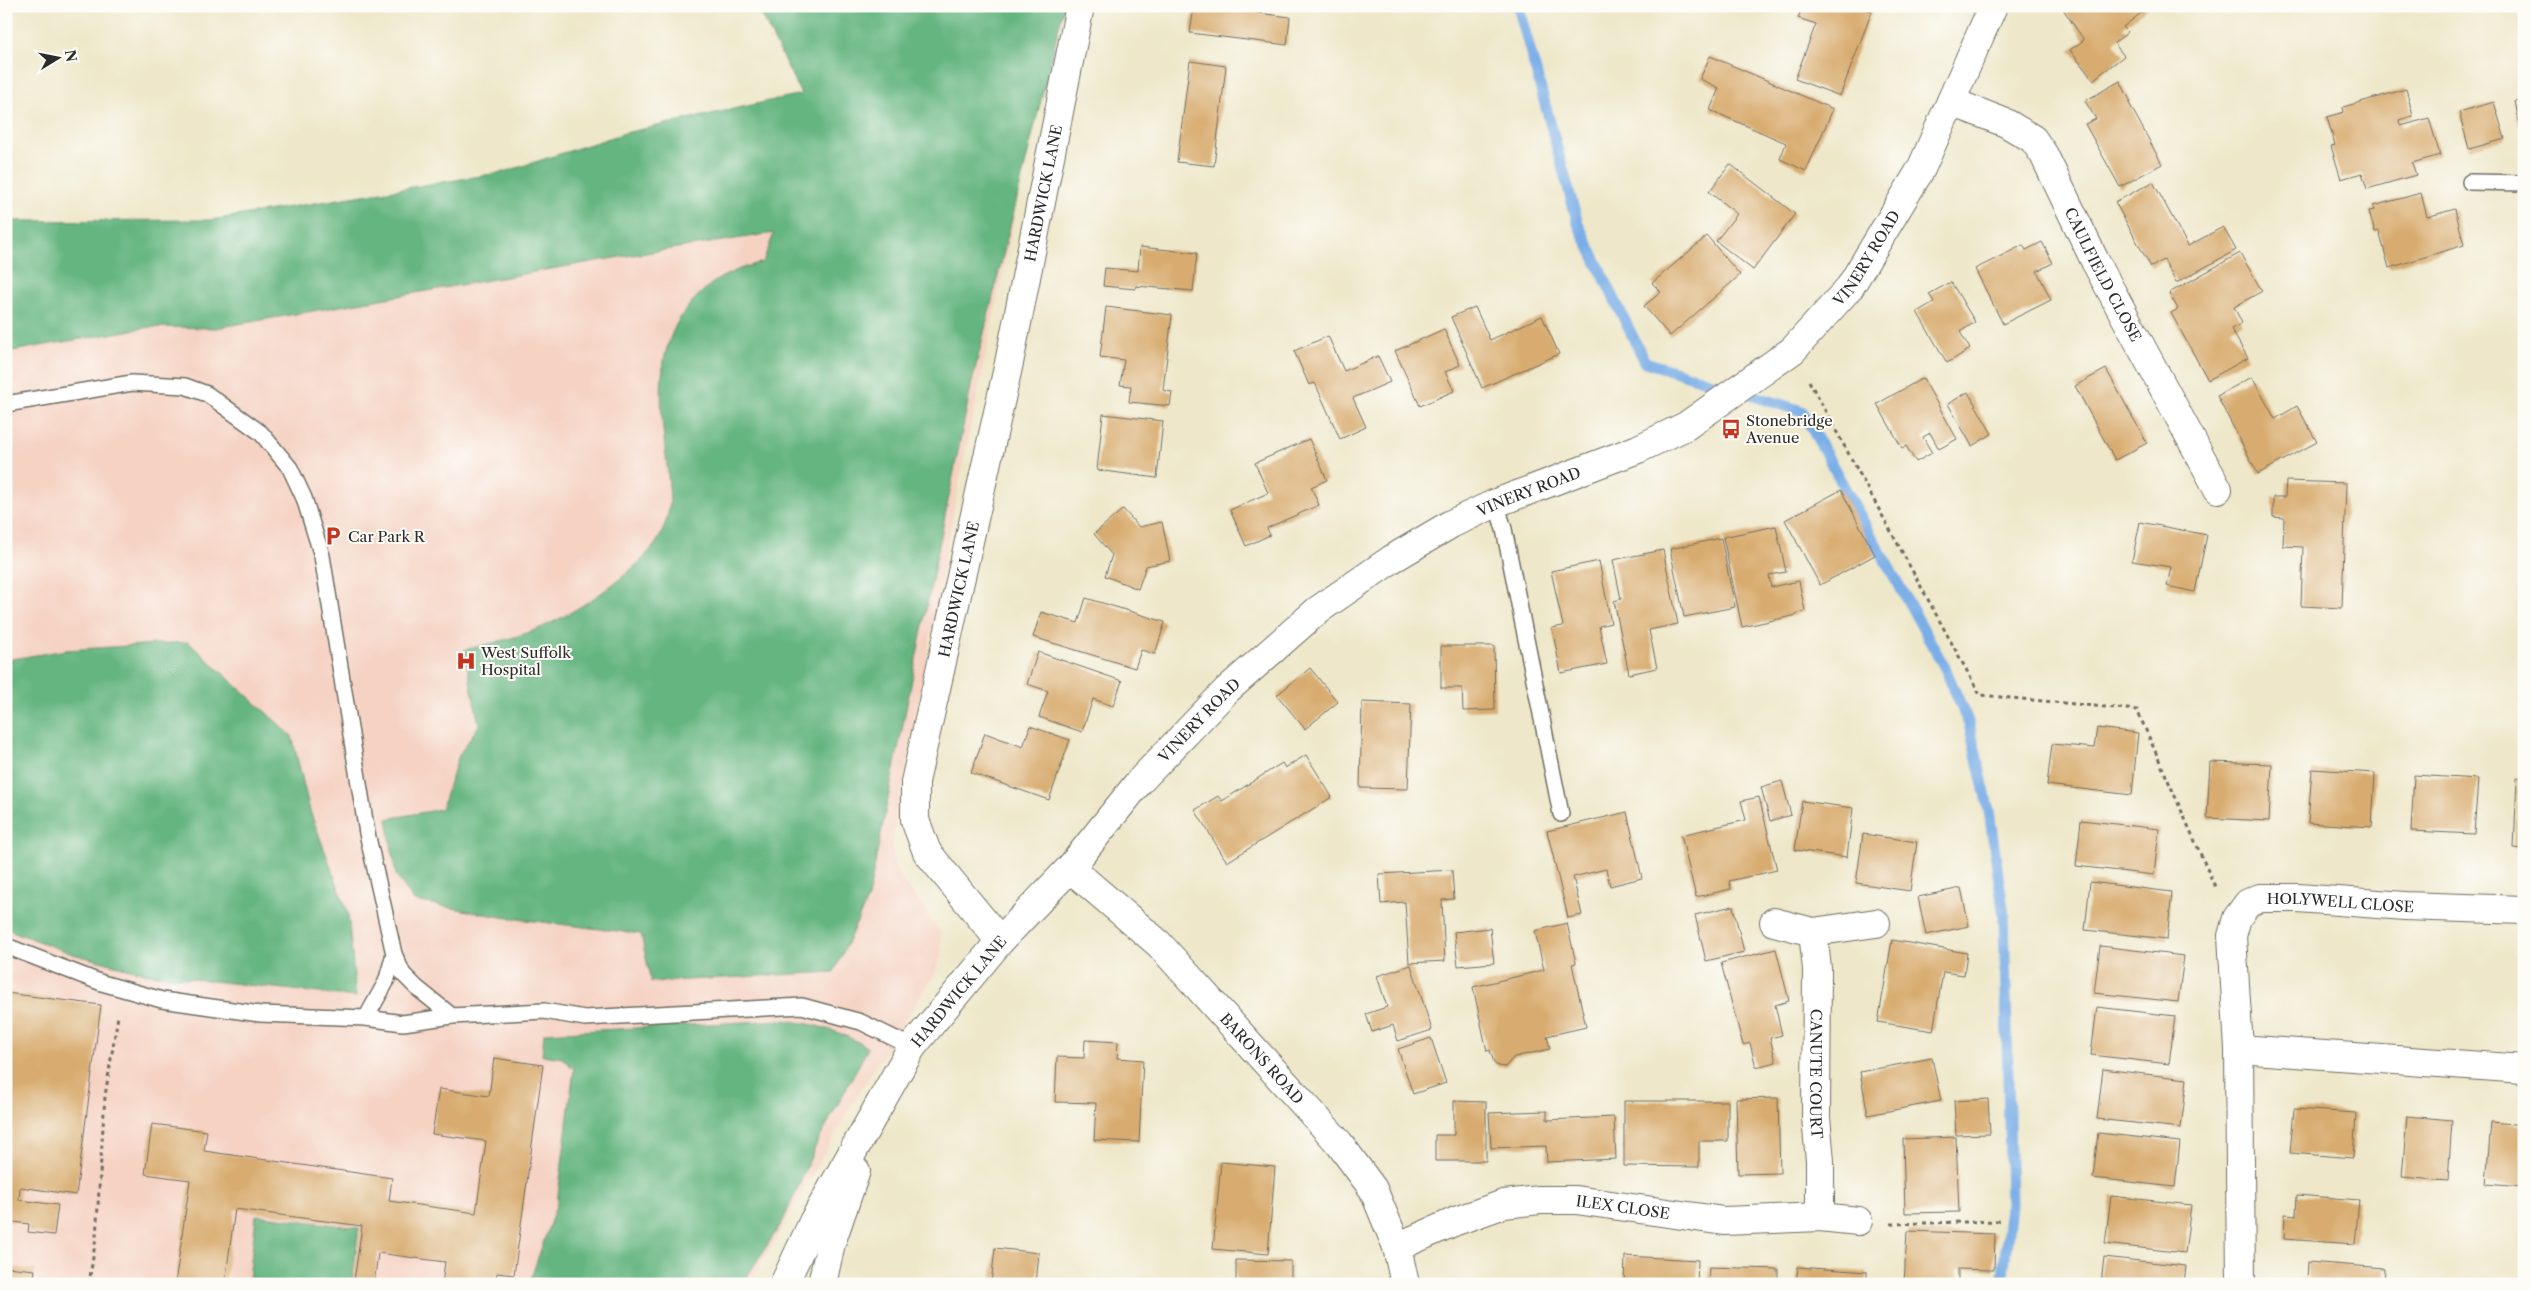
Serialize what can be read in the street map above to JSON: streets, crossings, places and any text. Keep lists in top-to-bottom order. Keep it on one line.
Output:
{"streets":{"street":["HARDWICK LANE","VINERY ROAD","CAULFIELD CLOSE","HOLYWELL CLOSE","BARONS ROAD","CANUTE COURT","ILEX CLOSE"]},"crossings":[["HARDWICK LANE","VINERY ROAD"],["VINERY ROAD","CAULFIELD CLOSE"],["VINERY ROAD","BARONS ROAD"],["BARONS ROAD","ILEX CLOSE"],["CANUTE COURT","ILEX CLOSE"]],"places":{"bus stop":["Stonebridge Avenue"],"parking":["Car Park R"],"hospital":["West Suffolk Hospital"]},"north":"right"}
